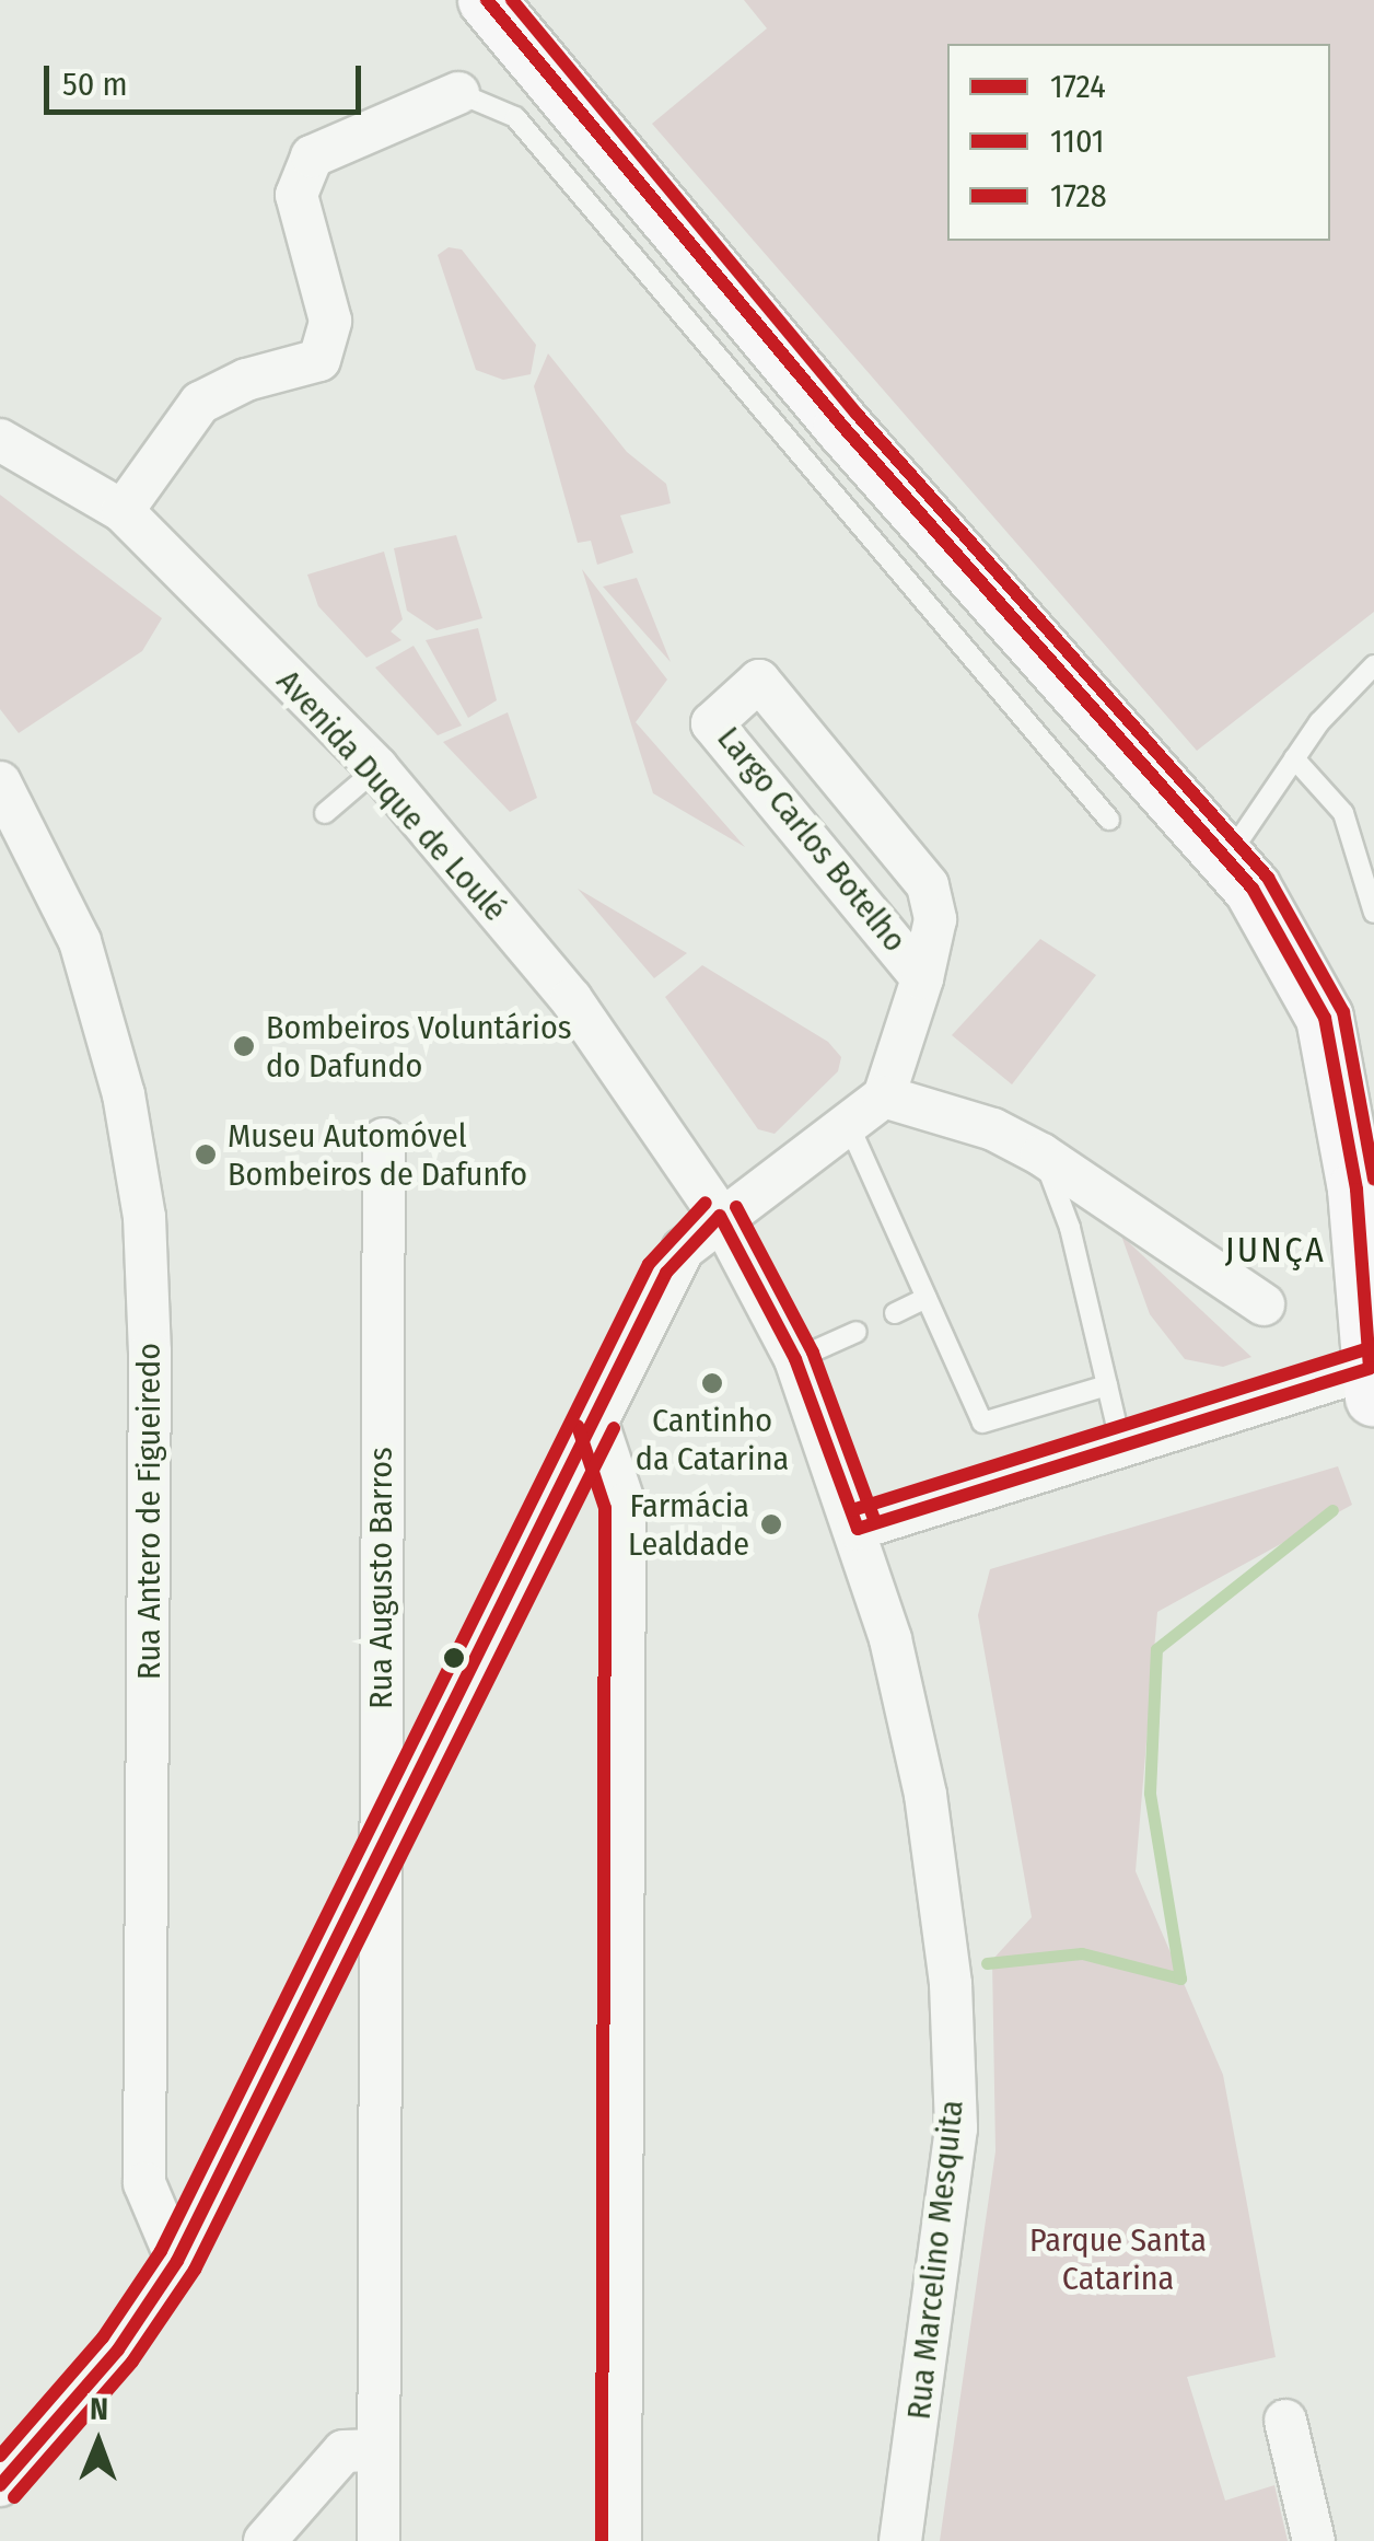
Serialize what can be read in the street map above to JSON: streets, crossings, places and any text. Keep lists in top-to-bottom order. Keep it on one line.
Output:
{"streets":{"street":["Avenida Duque de Loulé","Largo Carlos Botelho","Rua Antero de Figueiredo","Rua Augusto Barros","Rua Marcelino Mesquita"]},"crossings":[["Avenida Duque de Loulé","Rua Marcelino Mesquita"]],"districts":["JUNÇA"],"parks":["Parque Santa Catarina"],"places":["Bombeiros Voluntários do Dafundo","Museu Automóvel Bombeiros de Dafunfo","Cantinho da Catarina","Farmácia Lealdade"],"lines":["transit line 1724","transit line 1728","transit line 1101"],"legend":["1724","1101","1728"],"scale_bar":"50 m","north":"top"}
